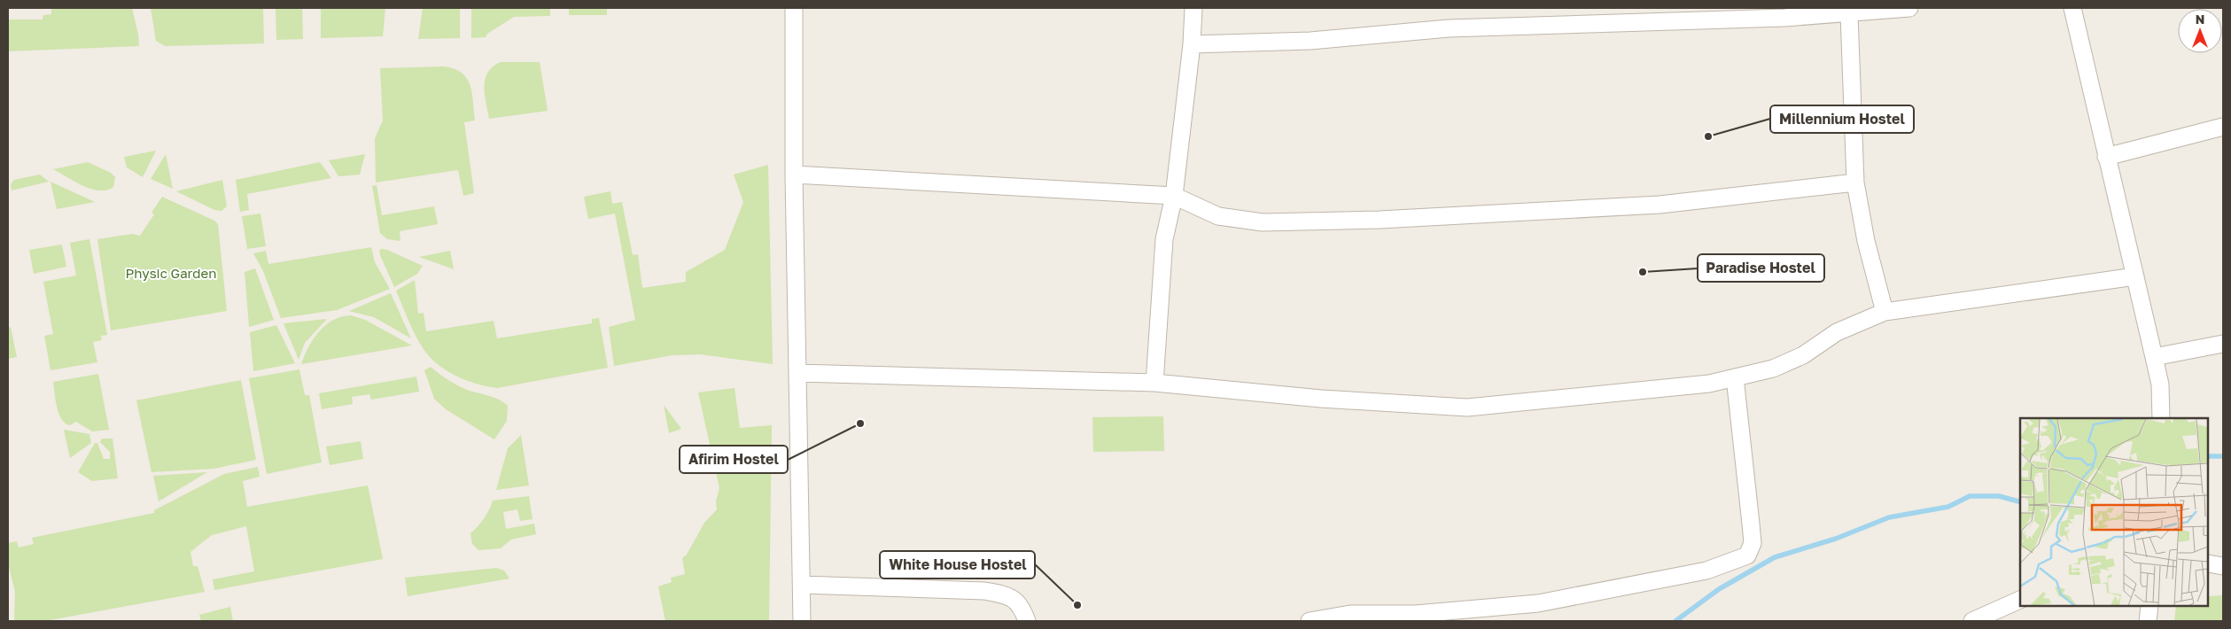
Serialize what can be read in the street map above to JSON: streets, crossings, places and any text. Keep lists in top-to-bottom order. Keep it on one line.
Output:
{"parks":["Physic Garden"],"places":["Millennium Hostel","Paradise Hostel","Afirim Hostel","White House Hostel"],"north":"top"}
